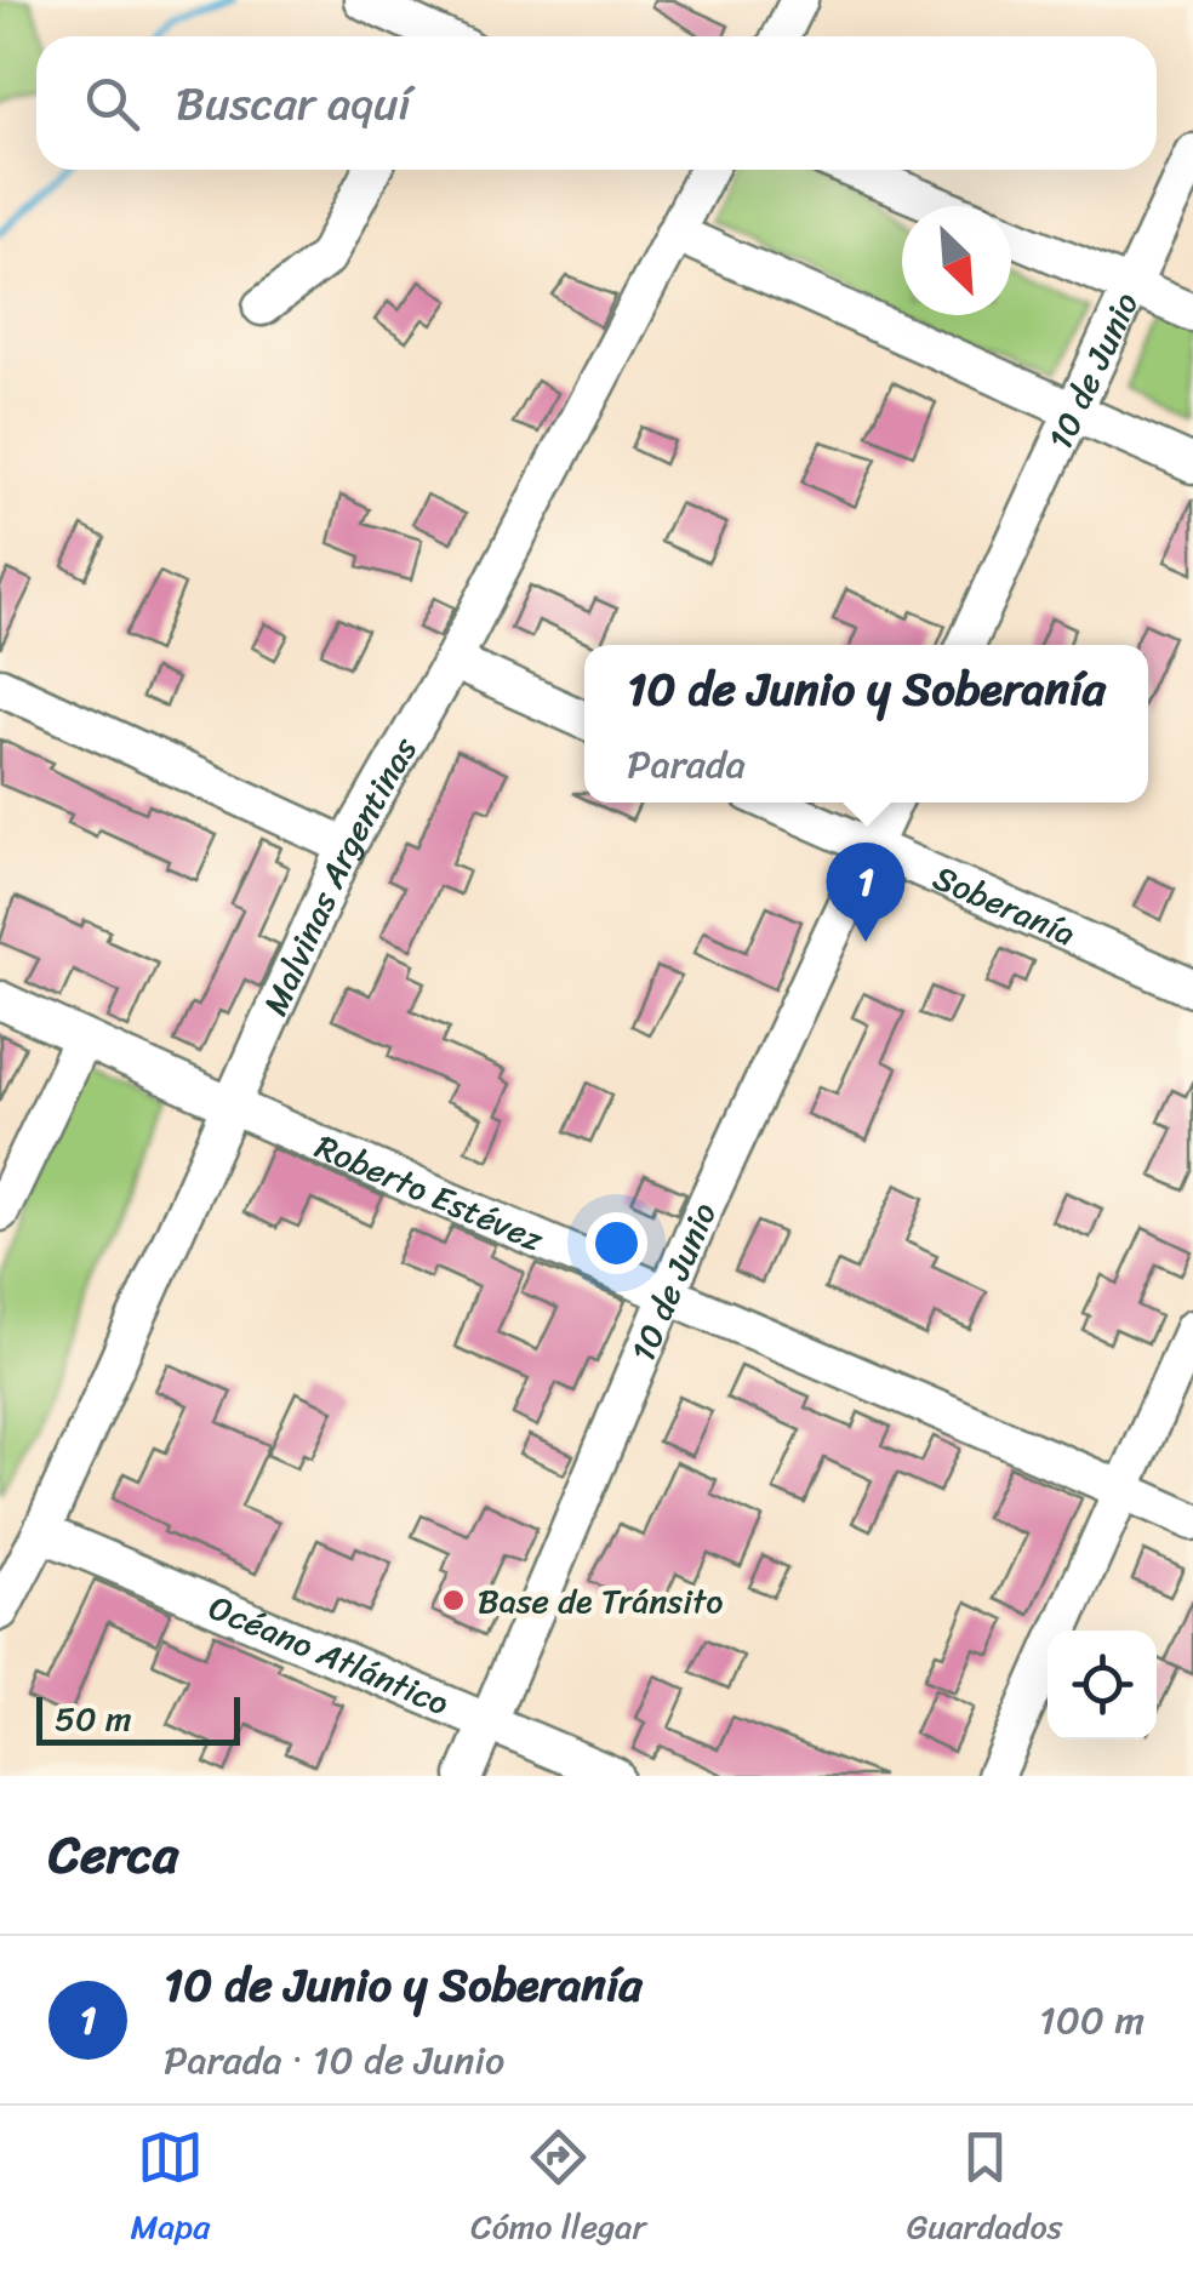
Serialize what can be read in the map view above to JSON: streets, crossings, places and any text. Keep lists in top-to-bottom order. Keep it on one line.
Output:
{"streets":{"street":["10 de Junio","Malvinas Argentinas","Soberanía","Roberto Estévez","Océano Atlántico"]},"crossings":[["10 de Junio","Soberanía"],["10 de Junio","Roberto Estévez"],["10 de Junio","Océano Atlántico"],["Malvinas Argentinas","Roberto Estévez"],["Malvinas Argentinas","Océano Atlántico"]],"places":["Base de Tránsito"],"scale_bar":"50 m","north":"bottom right","page":{"search":"Buscar aquí","popup":["10 de Junio y Soberanía","Parada"],"pins":"1","scale":"50 m","heading":"Cerca","list":[{"mark":"1","name":"10 de Junio y Soberanía","note":"Parada · 10 de Junio","value":"100 m"}],"nav":["Mapa","Cómo llegar","Guardados"]}}
